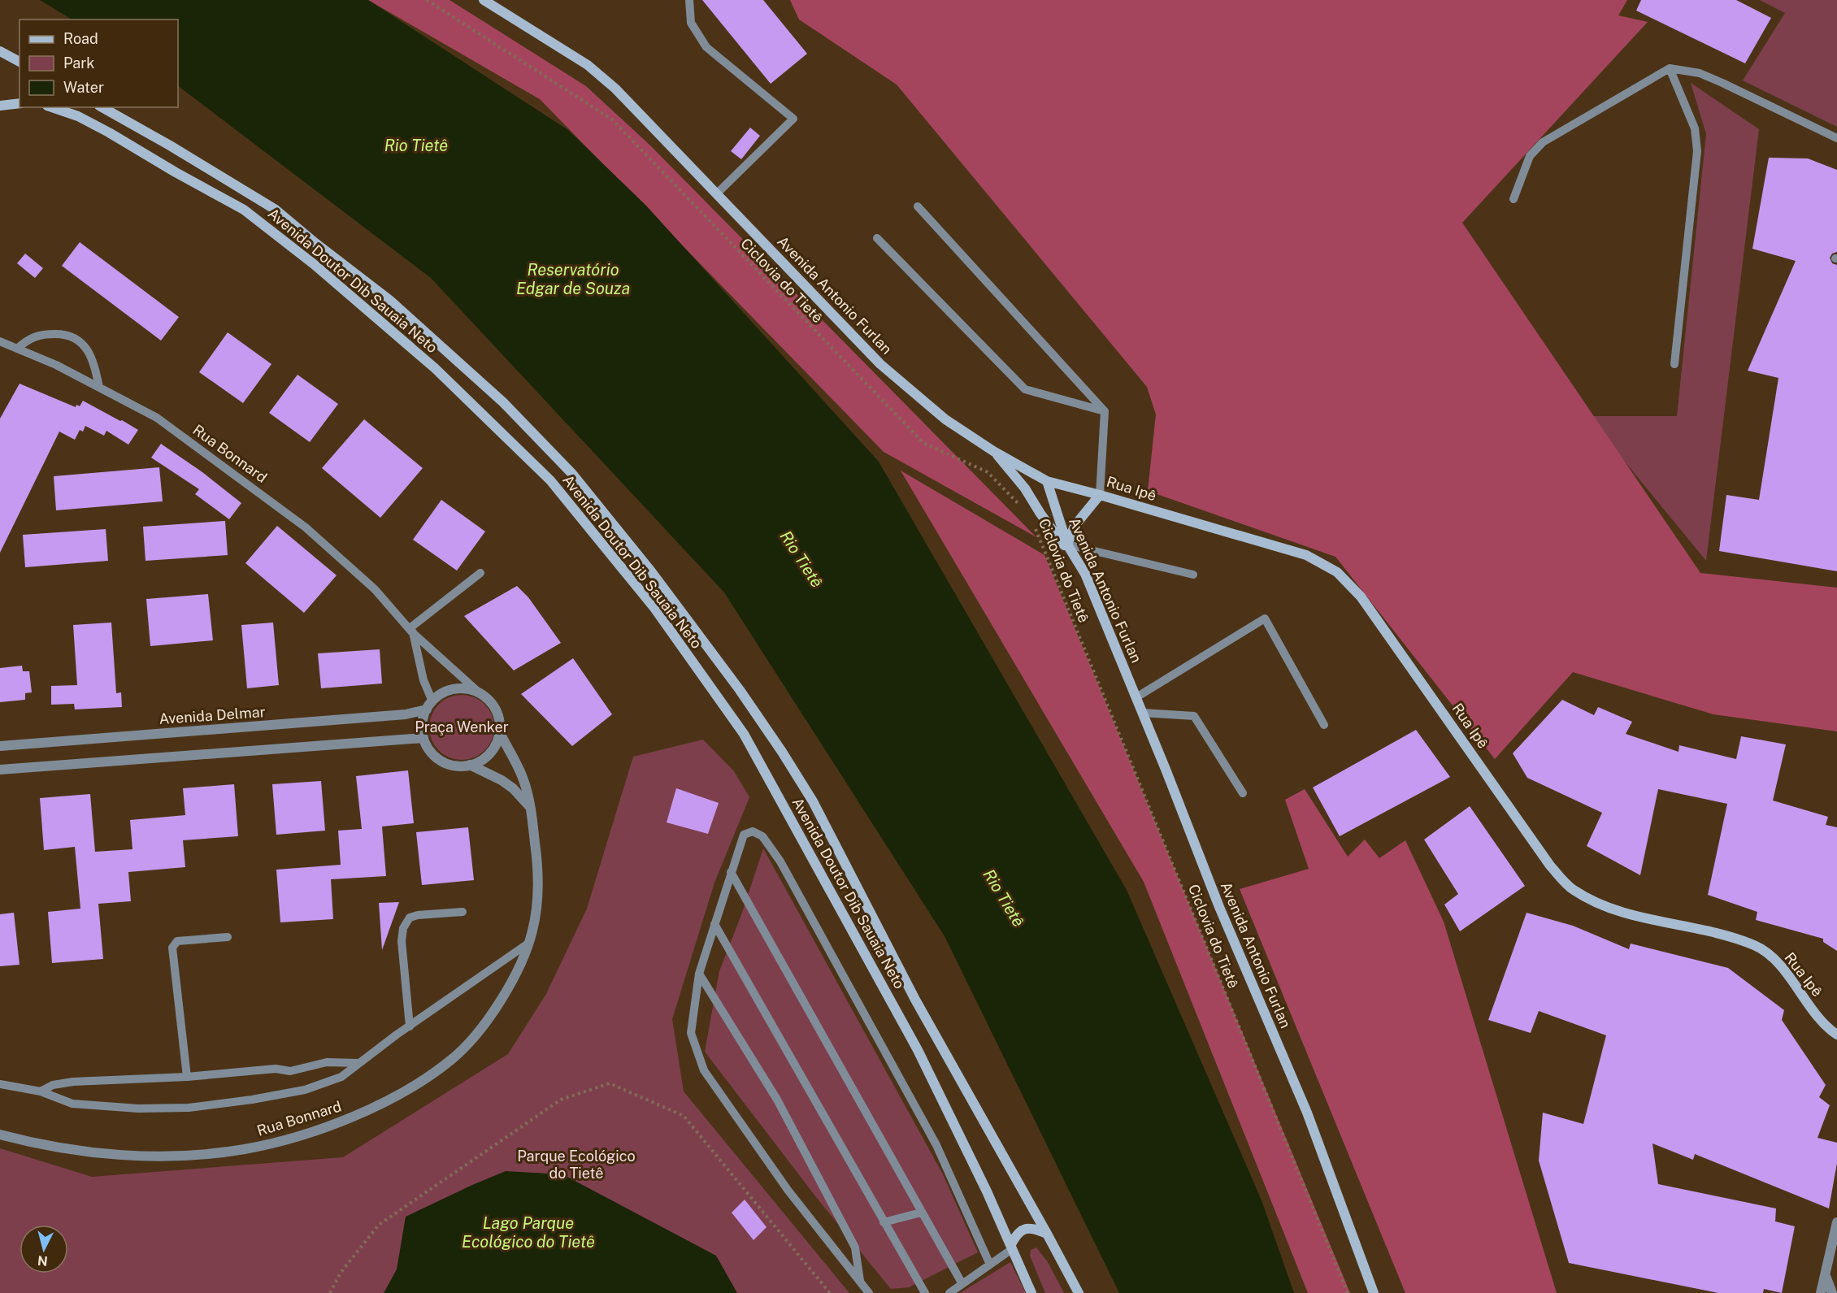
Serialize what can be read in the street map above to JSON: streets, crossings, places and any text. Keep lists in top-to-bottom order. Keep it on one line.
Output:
{"streets":{"main road":["Avenida Doutor Dib Sauaia Neto","Avenida Antonio Furlan","Rua Ipê"],"street":["Rua Bonnard","Avenida Delmar"],"path":["Ciclovia do Tietê"]},"crossings":[["Avenida Antonio Furlan","Rua Ipê"],["Rua Bonnard","Avenida Delmar"]],"water":["Rio Tietê","Reservatório Edgar de Souza","Lago Parque Ecológico do Tietê"],"parks":["Praça Wenker","Parque Ecológico do Tietê"],"legend":["Road","Park","Water"],"north":"bottom"}
